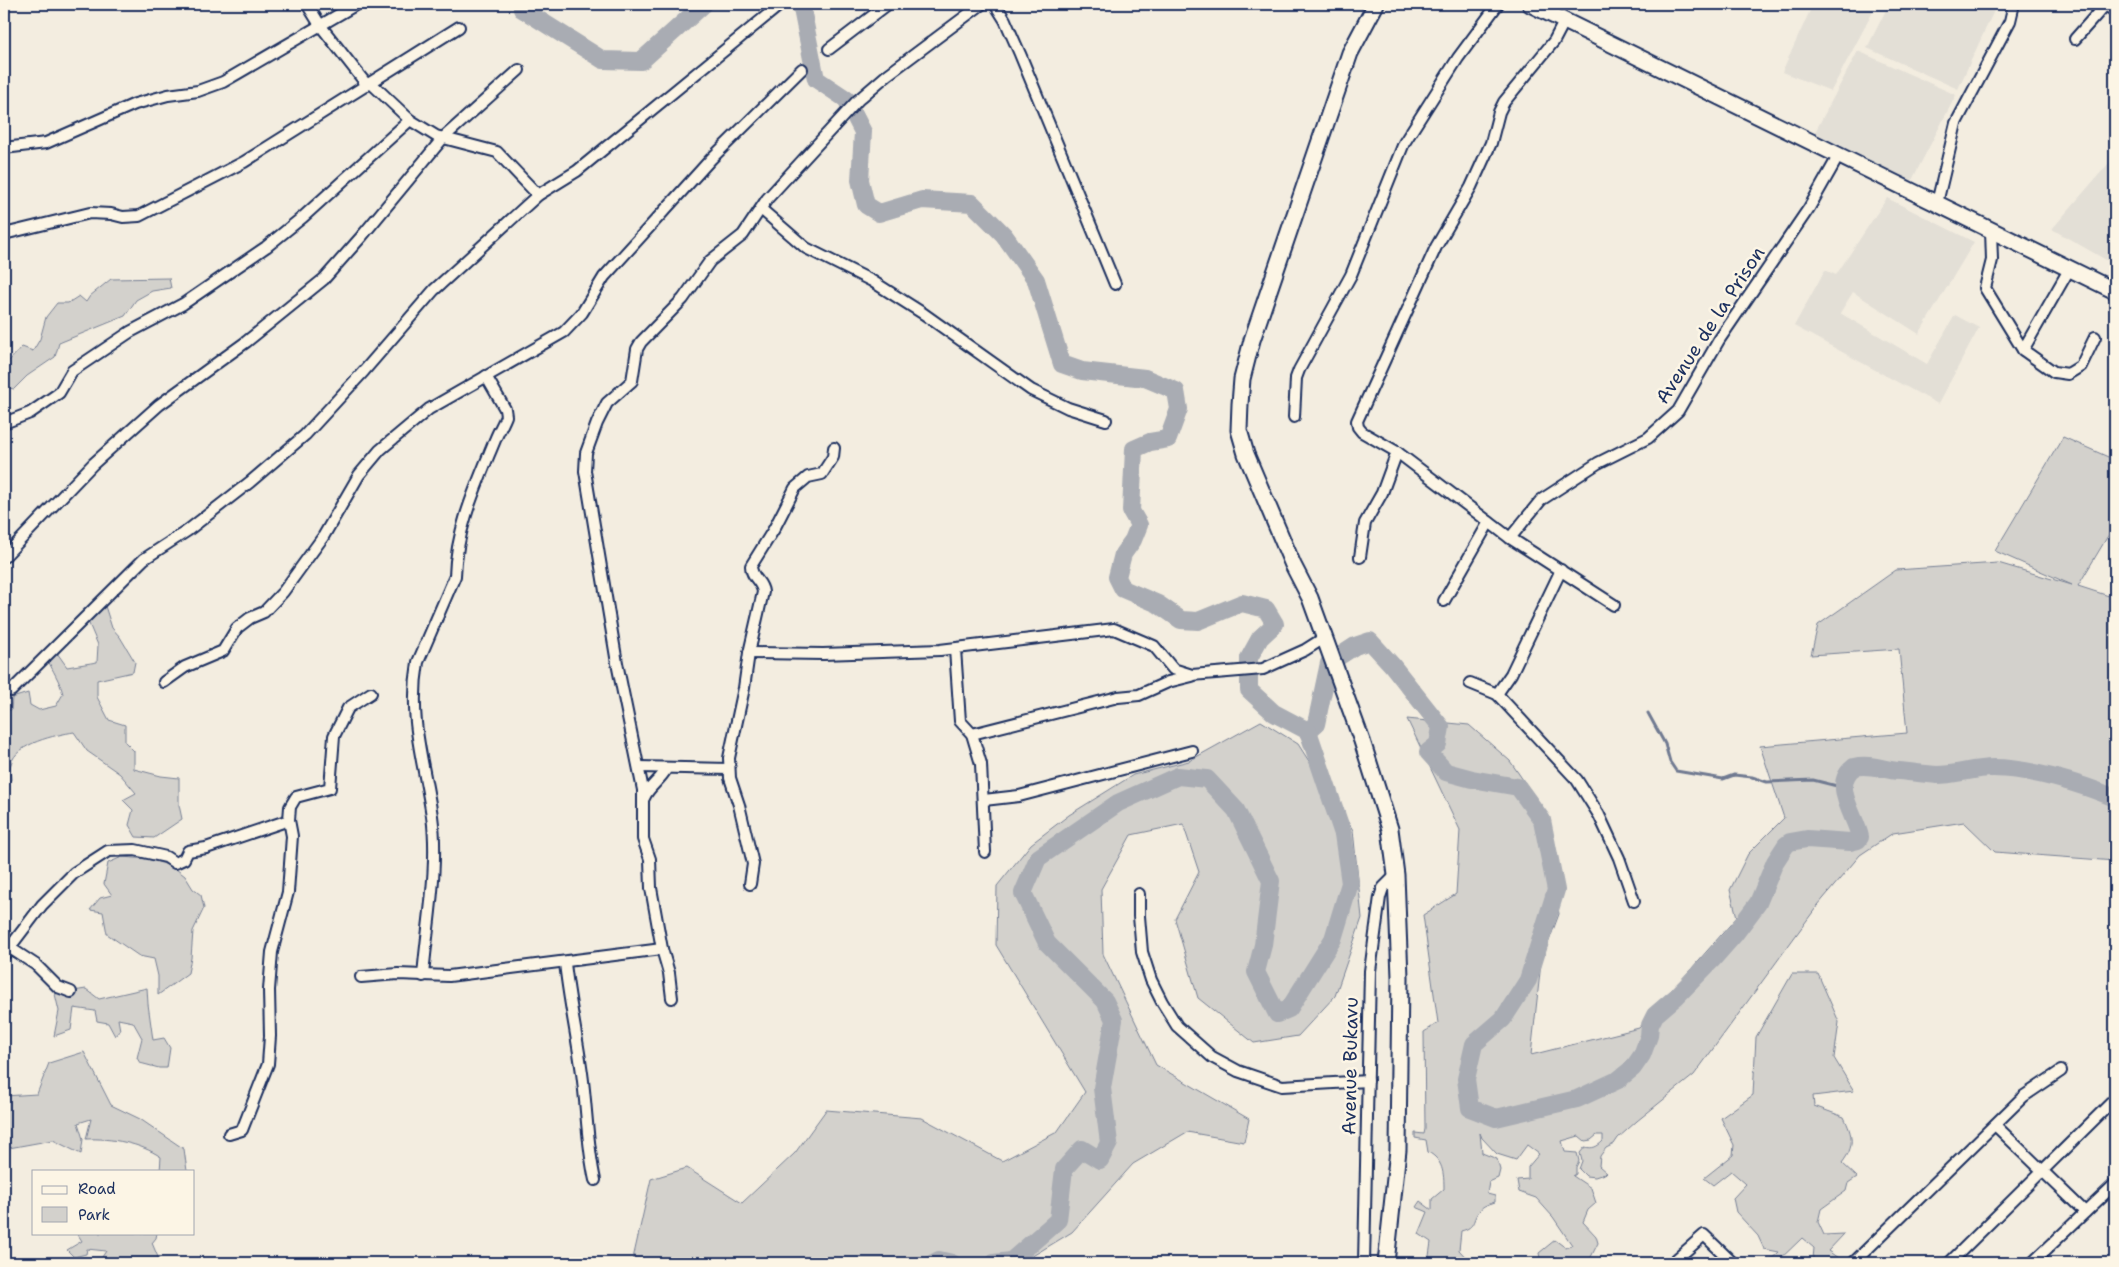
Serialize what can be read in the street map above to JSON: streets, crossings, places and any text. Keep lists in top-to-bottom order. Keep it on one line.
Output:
{"streets":{"street":["Avenue de la Prison","Avenue Bukavu"]},"legend":["Road","Park"]}
